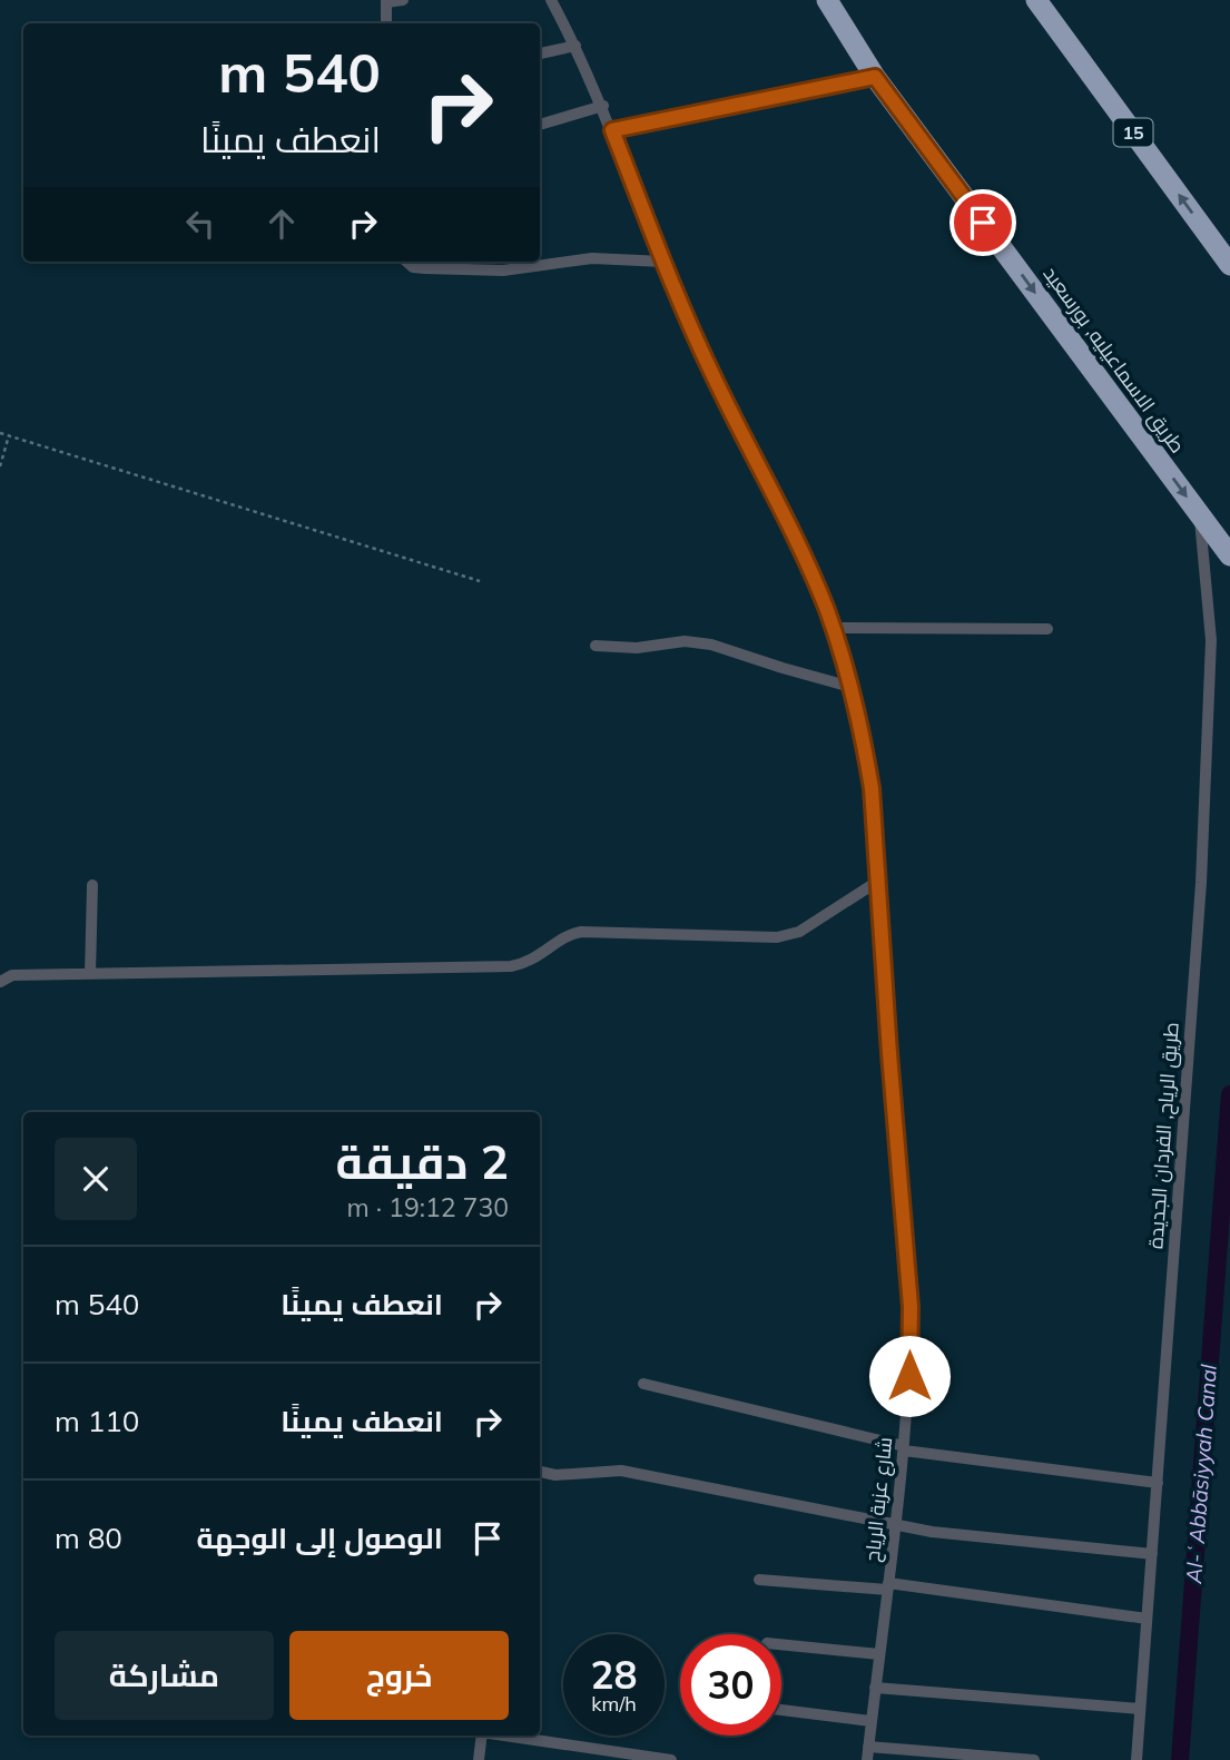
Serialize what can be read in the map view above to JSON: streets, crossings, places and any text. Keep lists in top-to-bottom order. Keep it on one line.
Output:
{"streets":{"highway":["15","طريق الاسماعيليه, بورسعيد"],"street":["طريق الرياح, الفردان الجديدة","شارع عزبة الرياح"]},"crossings":[["طريق الاسماعيليه, بورسعيد","طريق الرياح, الفردان الجديدة"]],"water":["Al-ʿAbbāsiyyah Canal"],"page":{"turn":["540 m","انعطف يمينًا"],"heading":["2 دقيقة","730 m · 19:12"],"list":[{"name":"انعطف يمينًا","value":"540 m"},{"name":"انعطف يمينًا","value":"110 m"},{"name":"الوصول إلى الوجهة","value":"80 m"}],"buttons":["خروج","مشاركة"],"speed":"28 km/h","limit":"30"}}
